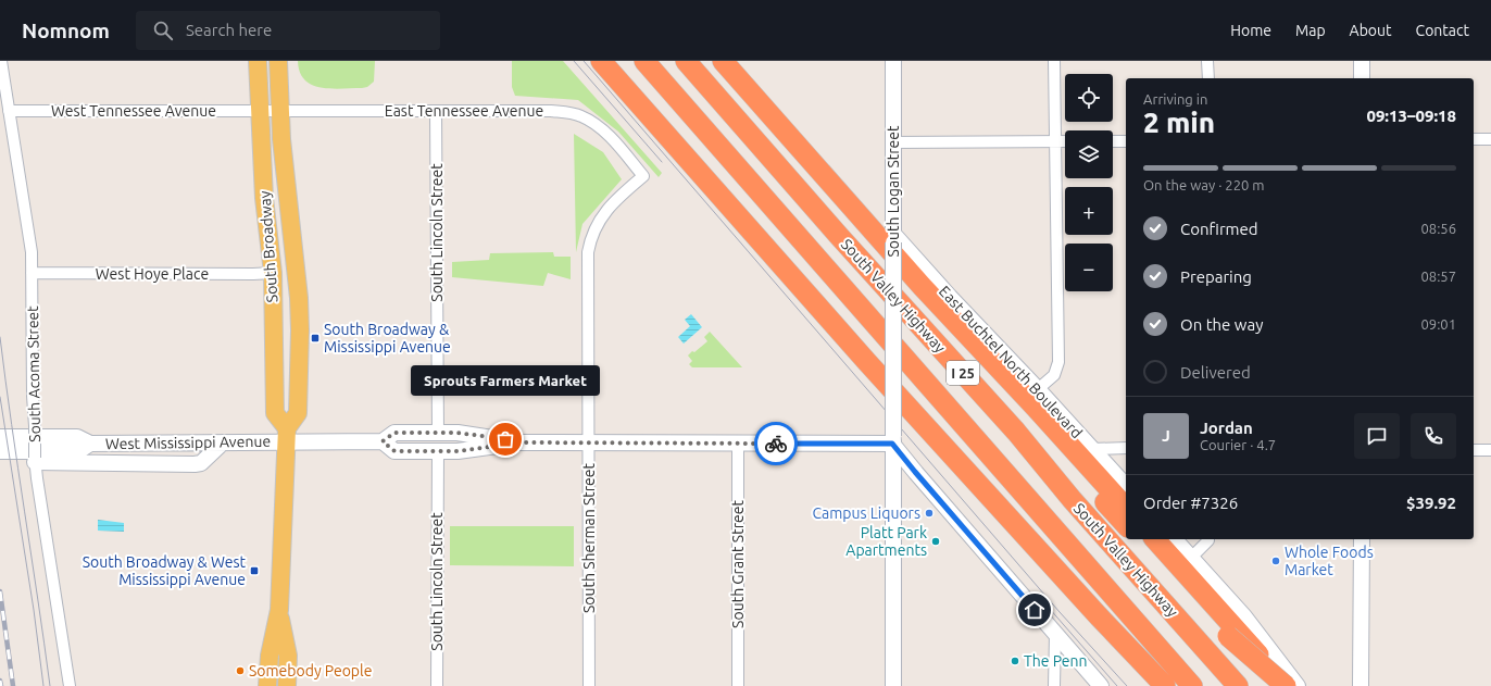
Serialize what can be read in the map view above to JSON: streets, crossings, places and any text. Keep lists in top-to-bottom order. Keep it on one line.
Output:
{"streets":{"highway":["South Valley Highway","I 25"],"main road":["South Logan Street","South Broadway","East Buchtel North Boulevard","West Mississippi Avenue"],"street":["West Tennessee Avenue","East Tennessee Avenue","South Lincoln Street","West Hoye Place","South Acoma Street","South Sherman Street","South Grant Street"]},"crossings":[["West Tennessee Avenue","East Tennessee Avenue"],["West Tennessee Avenue","South Broadway"],["West Tennessee Avenue","South Acoma Street"],["East Tennessee Avenue","South Lincoln Street"],["East Tennessee Avenue","South Broadway"],["East Tennessee Avenue","South Sherman Street"],["South Logan Street","East Buchtel North Boulevard"],["South Lincoln Street","West Mississippi Avenue"],["South Broadway","West Hoye Place"],["South Broadway","West Mississippi Avenue"],["West Hoye Place","South Acoma Street"]],"places":{"transit":["South Broadway & Mississippi Avenue","South Broadway & West Mississippi Avenue"],"other":["Sprouts Farmers Market","Campus Liquors","Platt Park Apartments","Whole Foods Market","The Penn","Somebody People"]},"page":{"header":"Nomnom","search":"Search here","nav":["Home","Map","About","Contact"],"map_buttons":["+","−"],"heading":["2 min","Arriving in","09:13–09:18"],"panel":["Jordan","Courier · 4.7","Order #7326","$39.92"],"bar":"On the way · 220 m","list":[["Confirmed","08:56"],["Preparing","08:57"],["On the way","09:01"],"Delivered"],"bubble":"Sprouts Farmers Market","round":"J"}}
